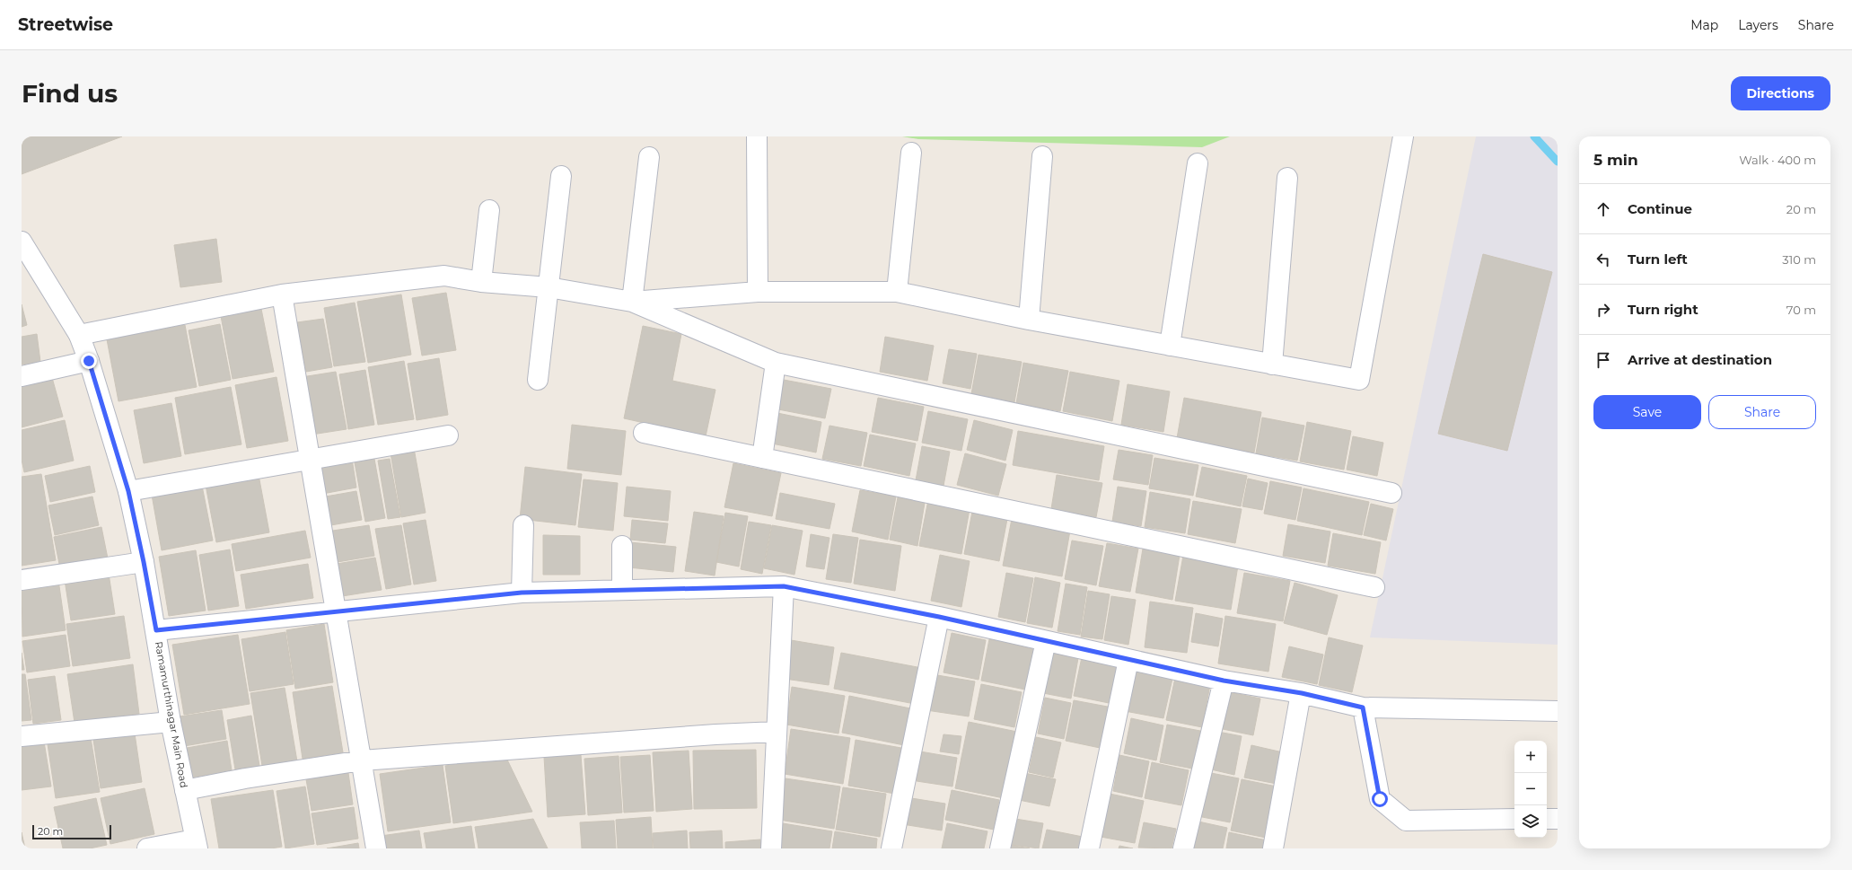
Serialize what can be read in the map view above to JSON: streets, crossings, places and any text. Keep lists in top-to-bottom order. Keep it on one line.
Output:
{"streets":{"street":["Ramamurthinagar Main Road"]},"scale_bar":"20 m","page":{"header":"Streetwise","nav":["Map","Layers","Share"],"buttons":["Directions",["Save","Share"]],"title":"Find us","heading":["5 min","Walk · 400 m"],"list":[["Continue","20 m"],["Turn left","310 m"],["Turn right","70 m"],"Arrive at destination"],"map_buttons":["+","−"],"scale":"20 m"}}
